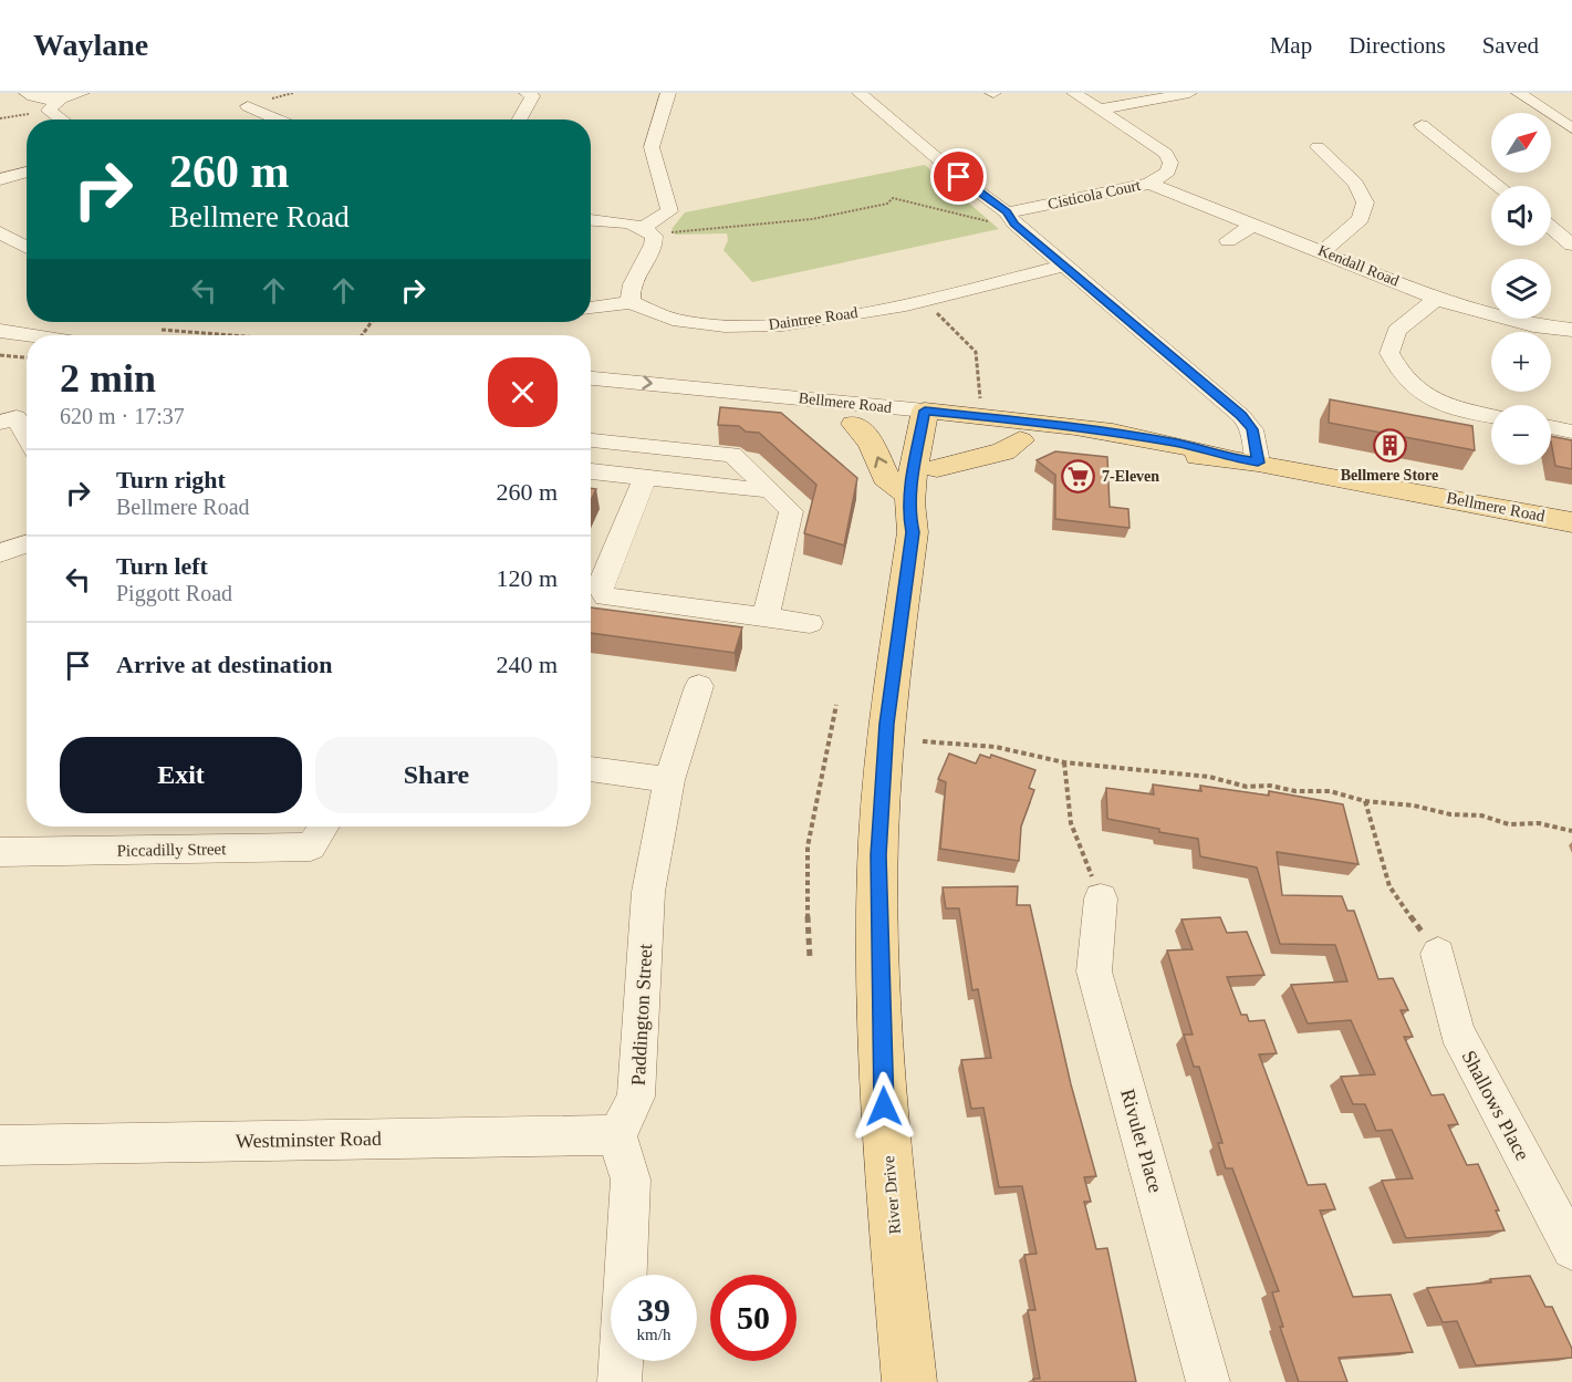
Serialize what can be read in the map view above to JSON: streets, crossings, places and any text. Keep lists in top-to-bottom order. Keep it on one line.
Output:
{"streets":{"main road":["Bellmere Road","River Drive"],"street":["Cisticola Court","Kendall Road","Daintree Road","Piccadilly Street","Paddington Street","Shallows Place","Westminster Road","Rivulet Place"]},"crossings":[["Cisticola Court","Kendall Road"],["Bellmere Road","River Drive"],["Paddington Street","Westminster Road"]],"places":{"building":["Bellmere Store"],"supermarket":["7-Eleven"]},"north":"top right","page":{"header":"Waylane","nav":["Map","Directions","Saved"],"map_buttons":["+","−"],"turn":["260 m","Bellmere Road"],"heading":["2 min","620 m · 17:37"],"list":[{"name":"Turn right","note":"Bellmere Road","value":"260 m"},{"name":"Turn left","note":"Piggott Road","value":"120 m"},{"name":"Arrive at destination","value":"240 m"}],"buttons":["Exit","Share"],"speed":"39 km/h","limit":"50"}}
